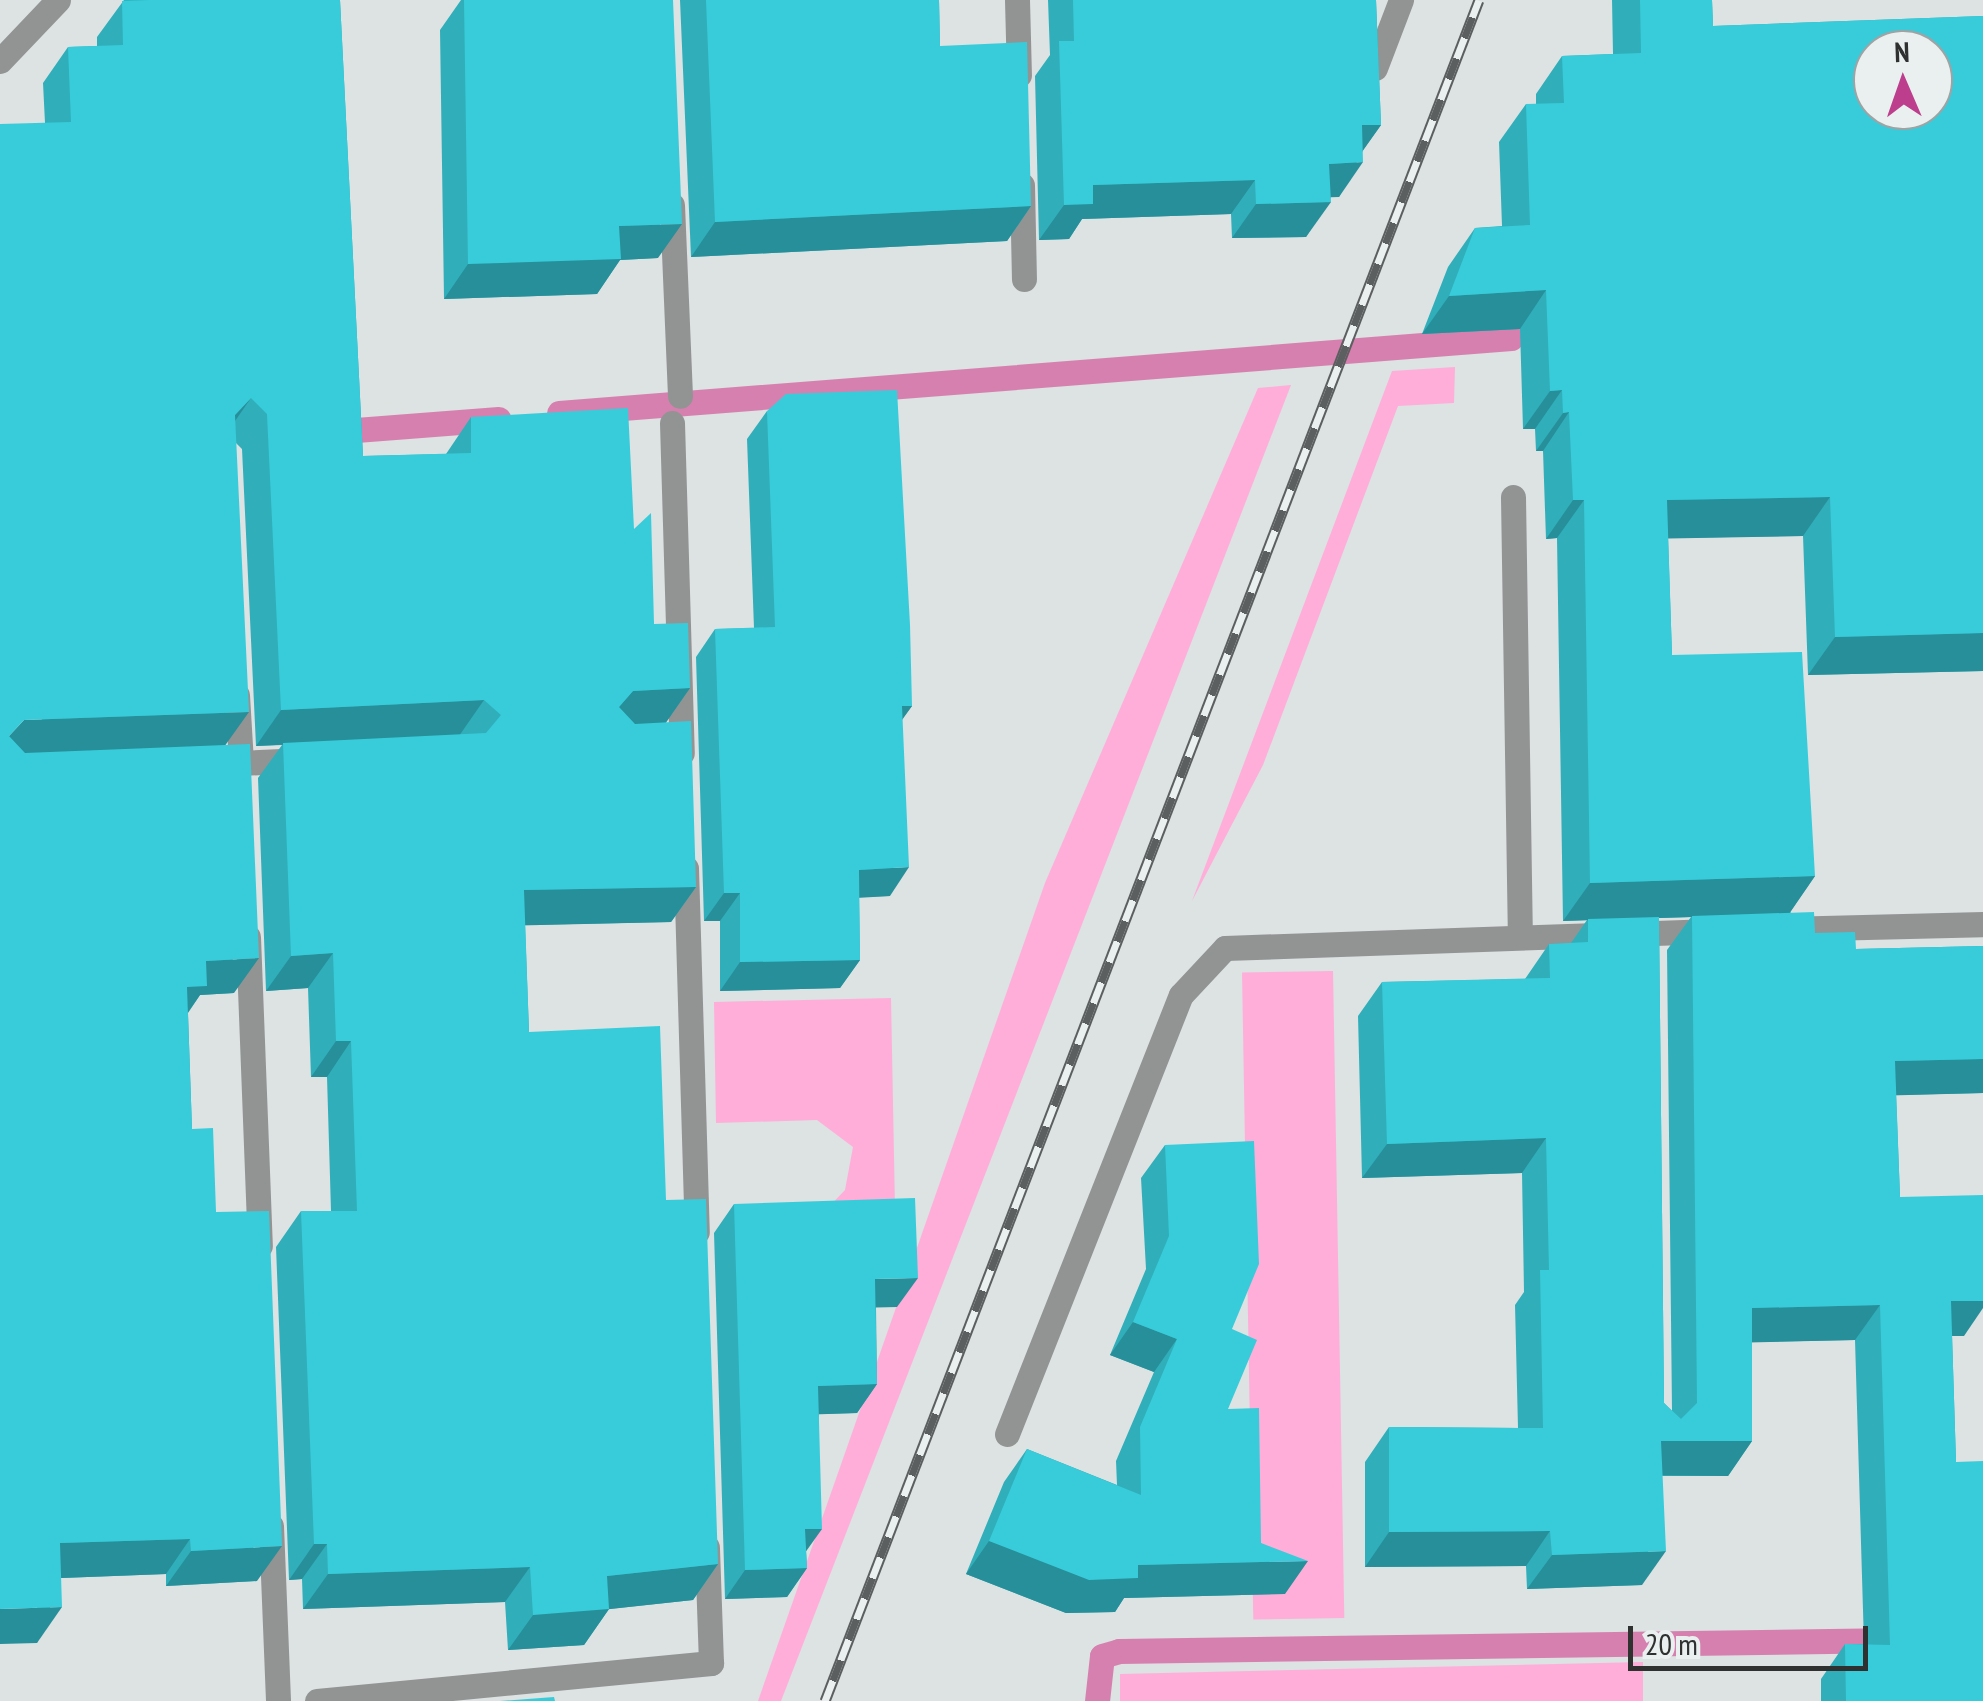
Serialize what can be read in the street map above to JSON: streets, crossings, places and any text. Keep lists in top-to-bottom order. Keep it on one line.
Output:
{"scale_bar":"20 m","north":"top"}
